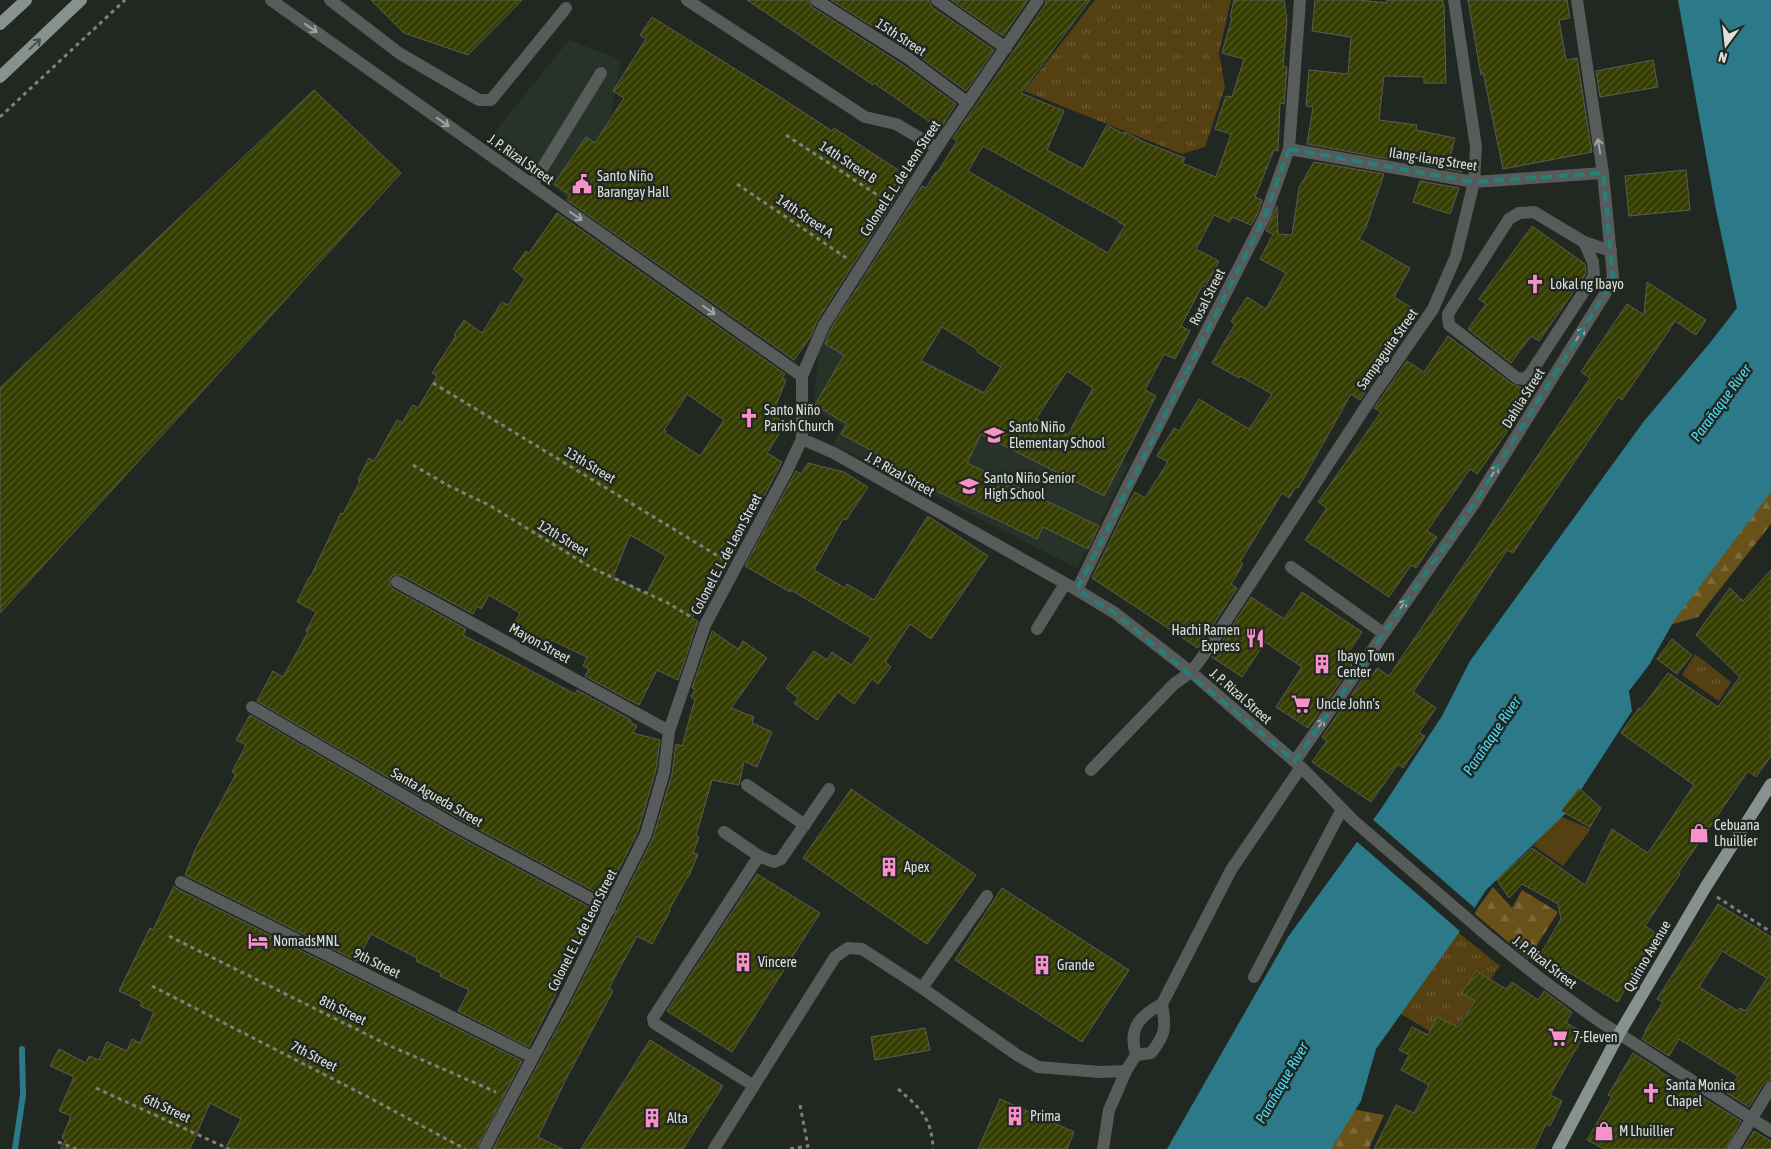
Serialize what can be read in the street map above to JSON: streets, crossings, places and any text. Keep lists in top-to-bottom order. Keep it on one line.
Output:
{"streets":{"main road":["Quirino Avenue"],"street":["15th Street","J. P. Rizal Street","Ilang-ilang Street","Colonel E. L. de Leon Street","Rosal Street","Sampaguita Street","Dahlia Street","Mayon Street","Santa Agueda Street","9th Street"],"path":["14th Street B","14th Street A","13th Street","12th Street","8th Street","7th Street","6th Street"]},"crossings":[["15th Street","Colonel E. L. de Leon Street"],["J. P. Rizal Street","Colonel E. L. de Leon Street"],["J. P. Rizal Street","Rosal Street"],["J. P. Rizal Street","Sampaguita Street"],["J. P. Rizal Street","Dahlia Street"],["J. P. Rizal Street","Quirino Avenue"],["Ilang-ilang Street","Rosal Street"],["Ilang-ilang Street","Sampaguita Street"],["Ilang-ilang Street","Dahlia Street"],["14th Street B","Colonel E. L. de Leon Street"],["Colonel E. L. de Leon Street","14th Street A"],["Colonel E. L. de Leon Street","13th Street"],["Colonel E. L. de Leon Street","12th Street"],["Colonel E. L. de Leon Street","Mayon Street"],["Colonel E. L. de Leon Street","Santa Agueda Street"],["Colonel E. L. de Leon Street","9th Street"],["Colonel E. L. de Leon Street","8th Street"]],"one_way":["J. P. Rizal Street","Dahlia Street"],"water":["Parañaque River"],"places":{"public building":["Santo Niño Barangay Hall"],"church":["Lokal ng Ibayo","Santo Niño Parish Church","Santa Monica Chapel"],"school or university":["Santo Niño Elementary School","Santo Niño Senior High School"],"restaurant":["Hachi Ramen Express"],"building":["Ibayo Town Center","Apex","Vincere","Grande","Prima","Alta"],"supermarket":["Uncle John's","7-Eleven"],"shop":["Cebuana Lhuillier","M Lhuillier"],"hotel":["NomadsMNL"]},"north":"bottom"}
